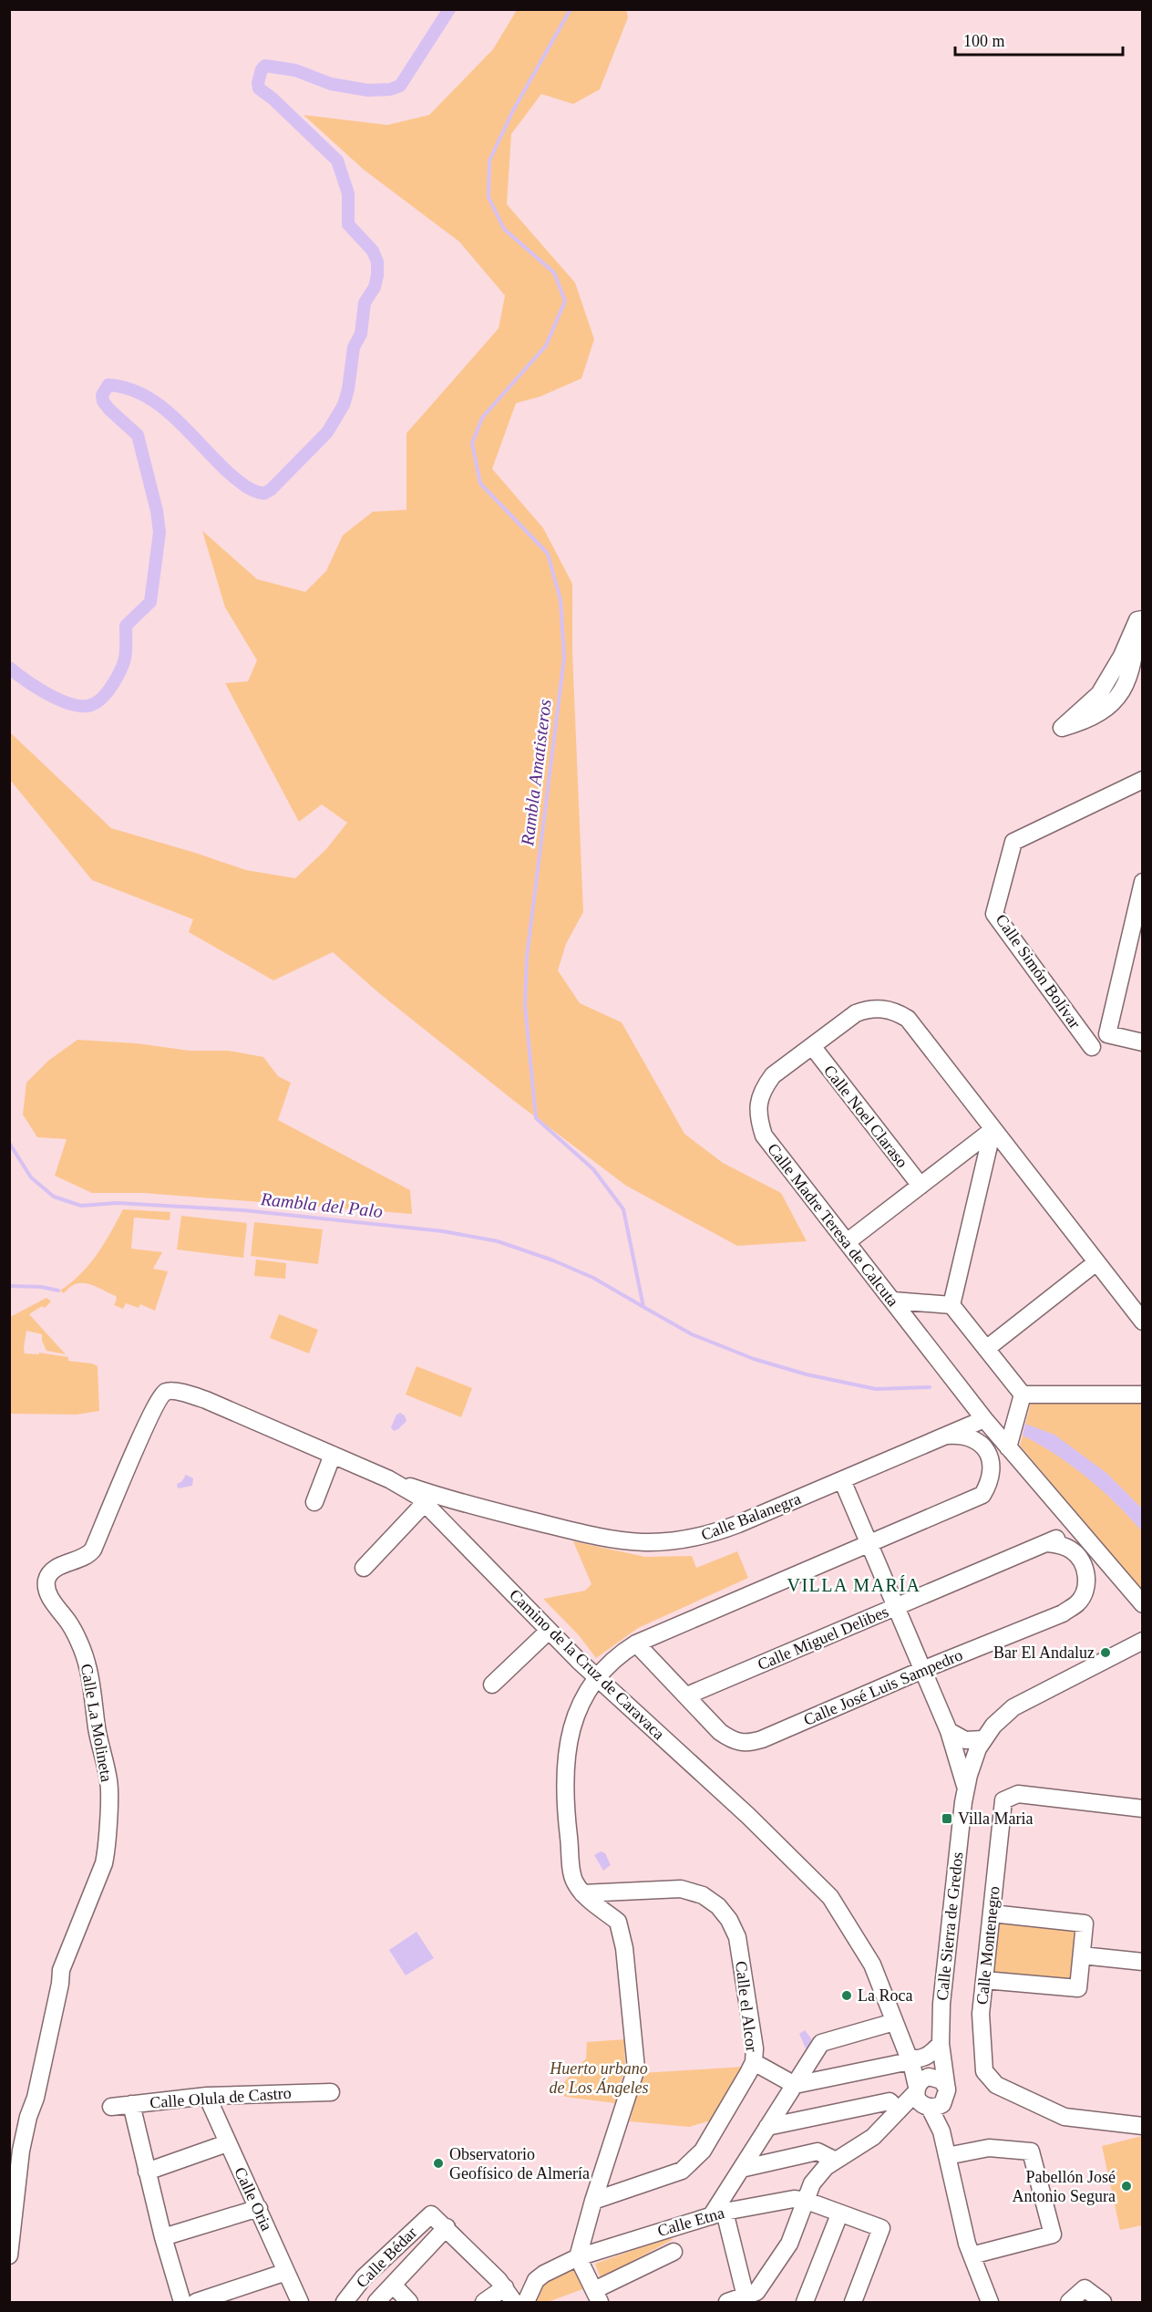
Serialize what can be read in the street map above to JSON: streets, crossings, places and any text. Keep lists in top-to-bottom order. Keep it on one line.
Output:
{"streets":{"street":["Calle Simón Bolívar","Calle Noel Claraso","Calle Madre Teresa de Calcuta","Calle Balanegra","Calle Miguel Delibes","Camino de la Cruz de Caravaca","Calle José Luis Sampedro","Calle La Molineta","Calle Sierra de Gredos","Calle Montenegro","Calle el Alcor","Calle Olula de Castro","Calle Oria","Calle Etna","Calle Bédar"]},"crossings":[["Calle Noel Claraso","Calle Madre Teresa de Calcuta"],["Calle Madre Teresa de Calcuta","Calle Balanegra"],["Calle Madre Teresa de Calcuta","Calle Miguel Delibes"],["Calle Balanegra","Camino de la Cruz de Caravaca"],["Calle Miguel Delibes","Calle José Luis Sampedro"],["Camino de la Cruz de Caravaca","Calle La Molineta"],["Camino de la Cruz de Caravaca","Calle Sierra de Gredos"],["Calle Olula de Castro","Calle Oria"]],"districts":["VILLA MARÍA"],"water":["Rambla Amatisteros","Rambla del Palo"],"parks":["Huerto urbano de Los Ángeles"],"places":{"other":["Bar El Andaluz","La Roca","Observatorio Geofísico de Almería","Pabellón José Antonio Segura"],"transit":["Villa Maria"]},"scale_bar":"100 m"}
